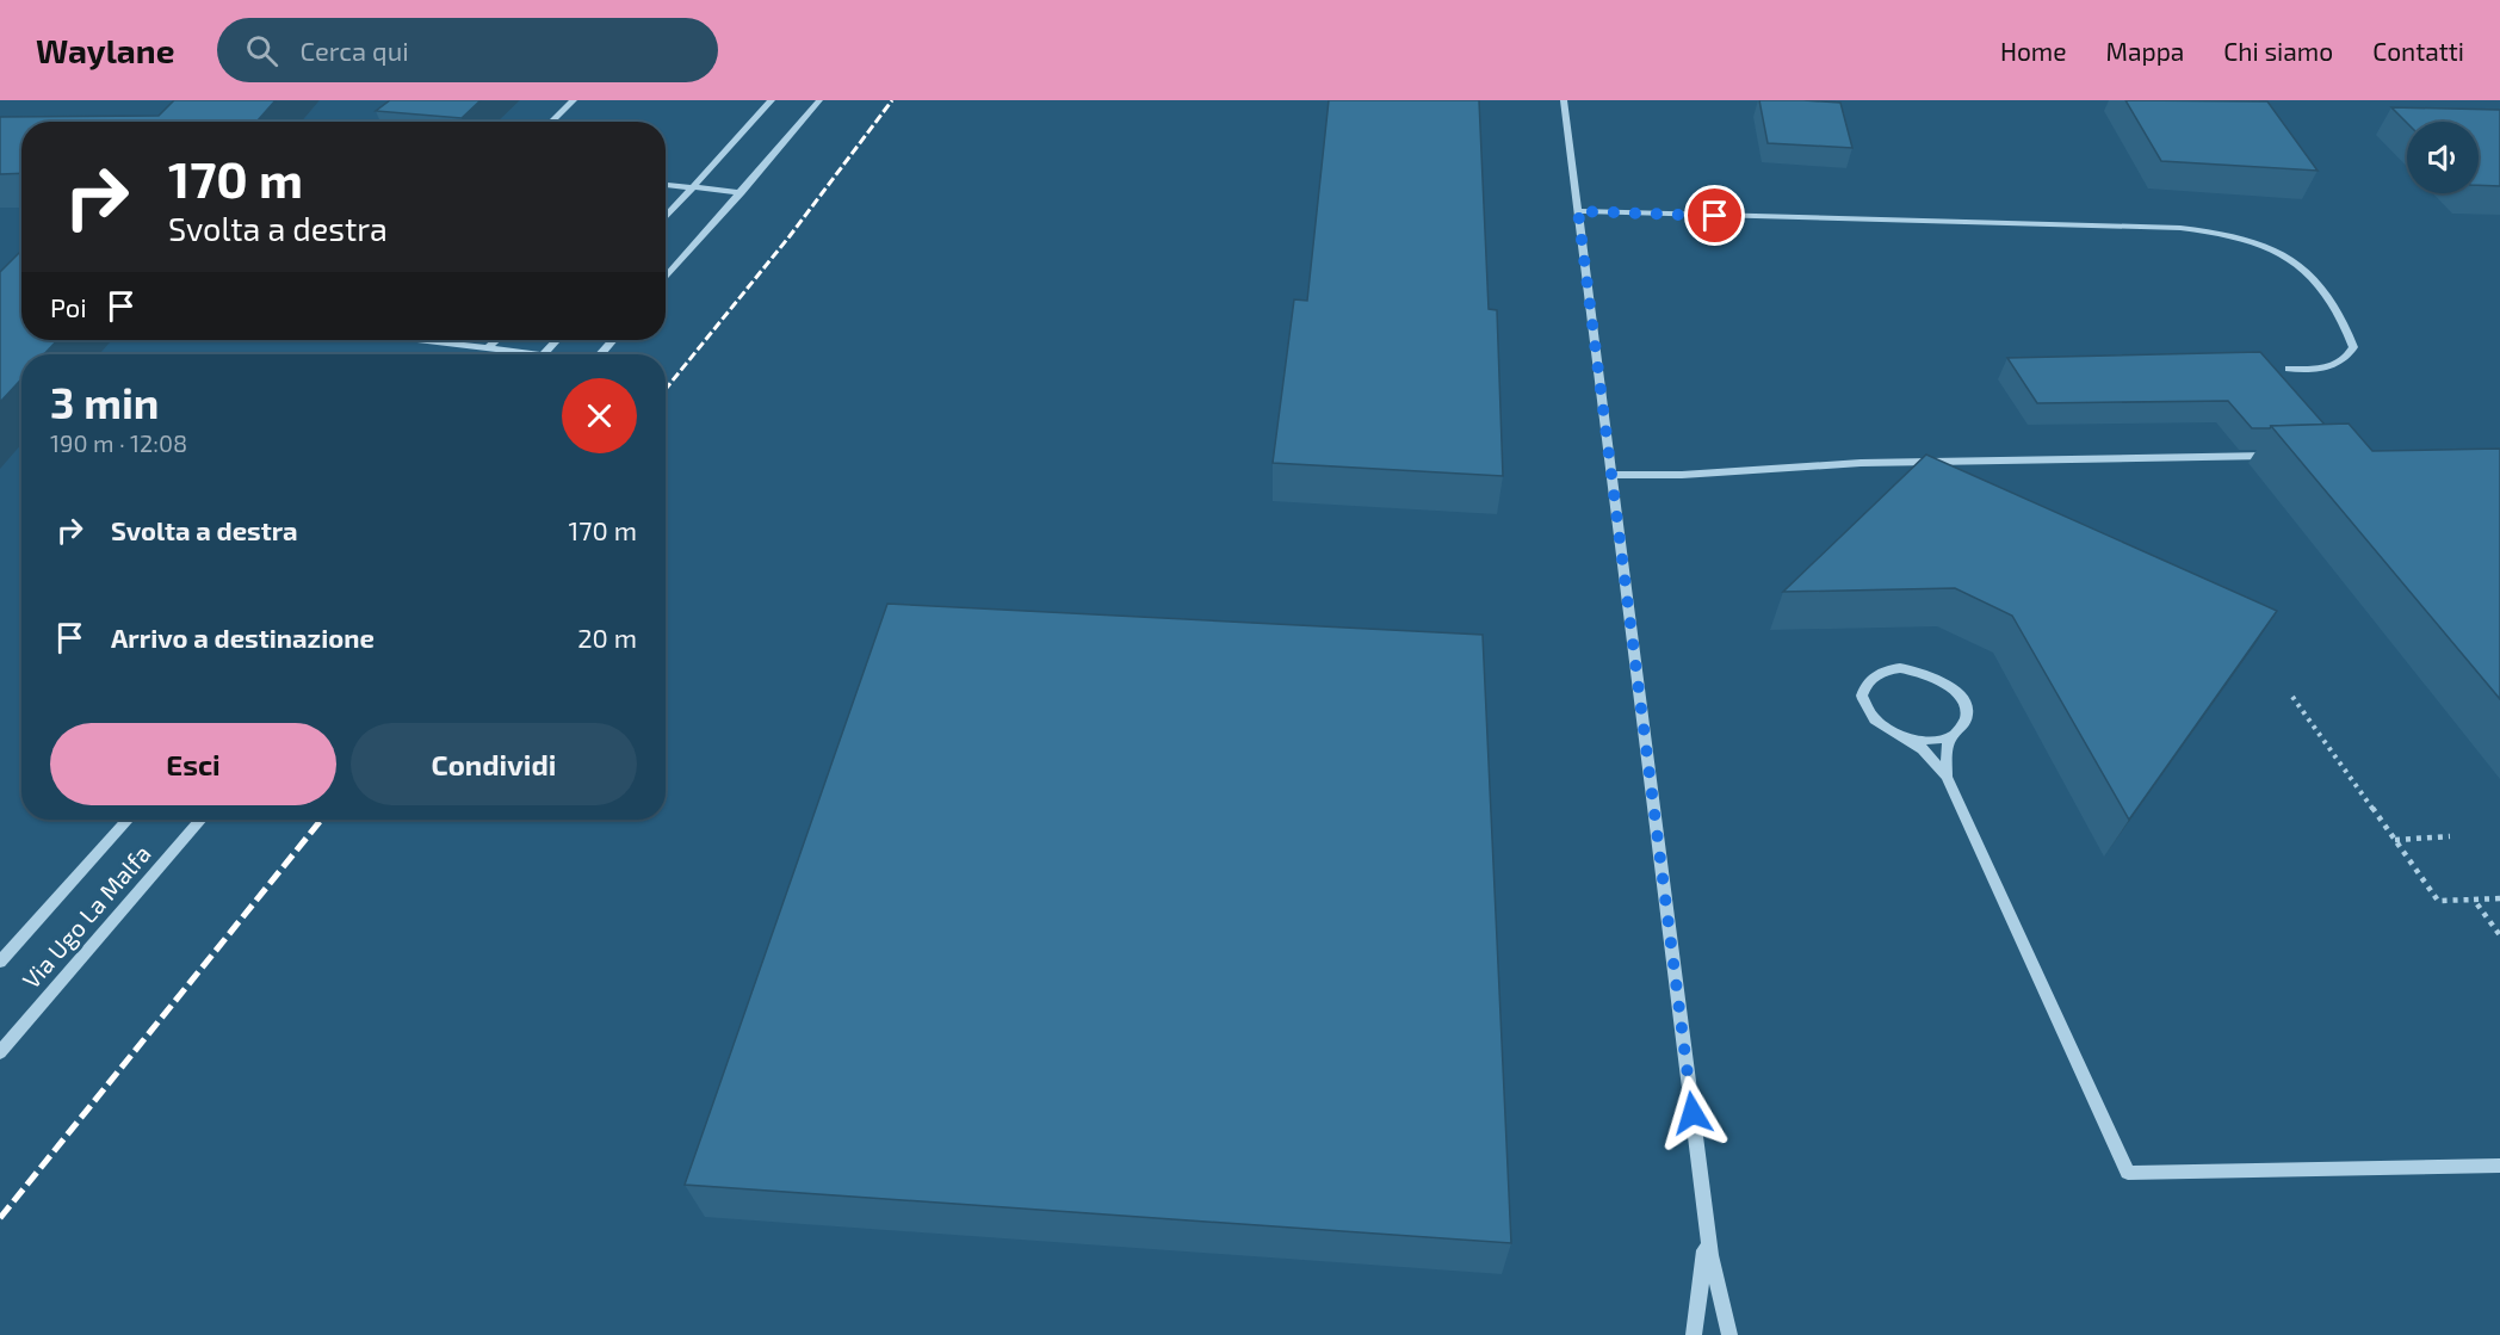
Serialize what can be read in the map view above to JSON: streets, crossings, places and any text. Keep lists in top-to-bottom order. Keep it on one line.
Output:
{"streets":{"street":["Via Ugo La Malfa"]},"page":{"header":"Waylane","search":"Cerca qui","nav":["Home","Mappa","Chi siamo","Contatti"],"turn":["170 m","Svolta a destra"],"then":"Poi","heading":["3 min","190 m · 12:08"],"list":[{"name":"Svolta a destra","value":"170 m"},{"name":"Arrivo a destinazione","value":"20 m"}],"buttons":["Esci","Condividi"]}}
